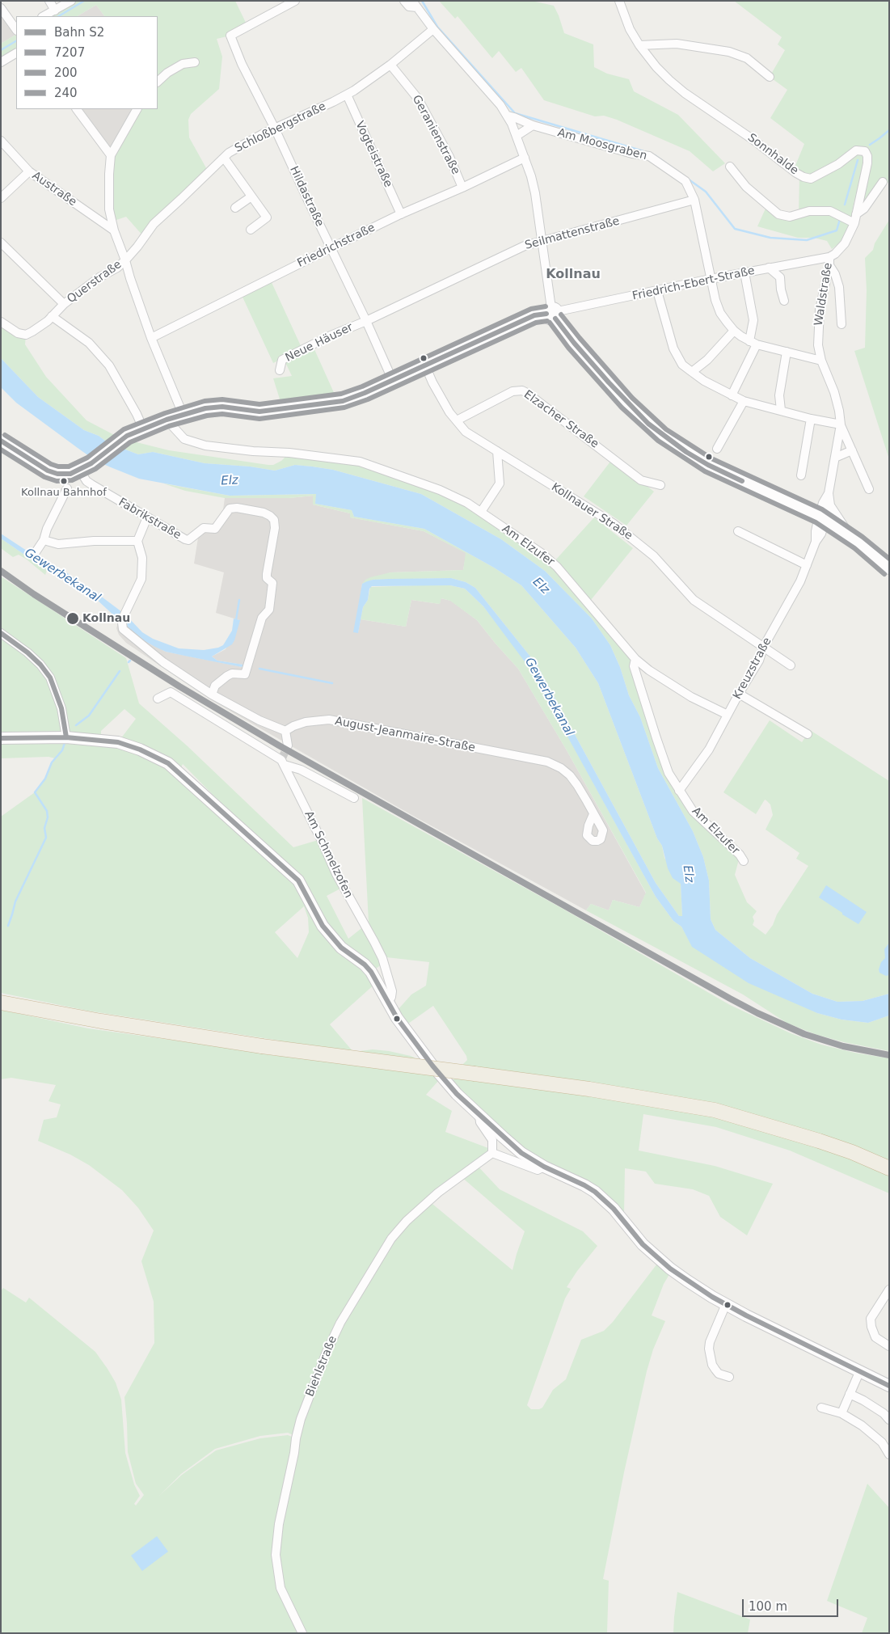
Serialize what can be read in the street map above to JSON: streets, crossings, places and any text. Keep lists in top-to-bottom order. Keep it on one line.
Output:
{"streets":{"street":["Schloßbergstraße","Geranienstraße","Am Moosgraben","Vogteistraße","Sonnhalde","Austraße","Hildastraße","Seilmattenstraße","Friedrichstraße","Querstraße","Friedrich-Ebert-Straße","Waldstraße","Neue Häuser","Elzacher Straße","Kollnauer Straße","Fabrikstraße","Am Elzufer","Kreuzstraße","August-Jeanmaire-Straße","Am Schmelzofen","Biehlstraße"]},"crossings":[["Schloßbergstraße","Geranienstraße"],["Schloßbergstraße","Vogteistraße"],["Schloßbergstraße","Hildastraße"],["Schloßbergstraße","Querstraße"],["Geranienstraße","Friedrichstraße"],["Am Moosgraben","Seilmattenstraße"],["Am Moosgraben","Friedrich-Ebert-Straße"],["Vogteistraße","Friedrichstraße"],["Sonnhalde","Waldstraße"],["Hildastraße","Seilmattenstraße"],["Hildastraße","Friedrichstraße"],["Hildastraße","Neue Häuser"],["Seilmattenstraße","Neue Häuser"],["Friedrich-Ebert-Straße","Waldstraße"],["Waldstraße","Kreuzstraße"],["Elzacher Straße","Kollnauer Straße"],["Kollnauer Straße","Kreuzstraße"],["Am Elzufer","Kreuzstraße"]],"districts":["Kollnau"],"water":["Elz","Gewerbekanal"],"places":["Kollnau Bahnhof","Kollnau"],"lines":["transit line 240","transit line 7207","transit line 200","rail line S2"],"legend":["Bahn S2","7207","200","240"],"scale_bar":"100 m"}
